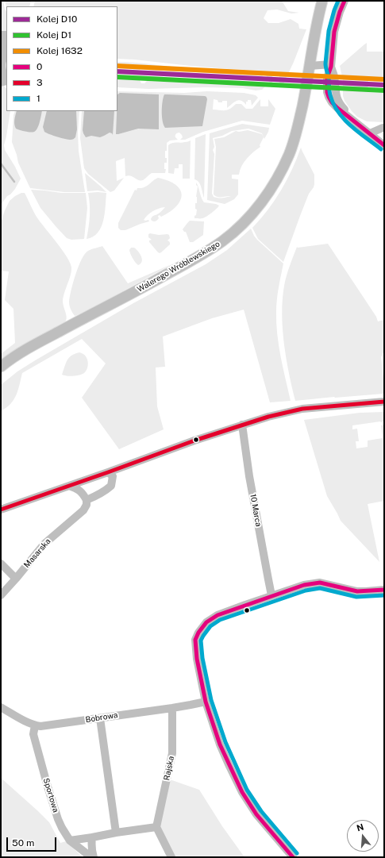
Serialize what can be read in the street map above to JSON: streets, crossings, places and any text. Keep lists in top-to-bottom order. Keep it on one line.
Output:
{"streets":{"main road":["Walerego Wróblewskiego"],"street":["10 Marca","Masarska","Bobrowa","Rajska","Sportowa"]},"crossings":[["Bobrowa","Rajska"],["Bobrowa","Sportowa"]],"lines":["transit line 0","transit line 1","rail line 1632","rail line D10","rail line D1","transit line 3"],"legend":["Kolej D10","Kolej D1","Kolej 1632","0","3","1"],"scale_bar":"50 m","north":"top"}
